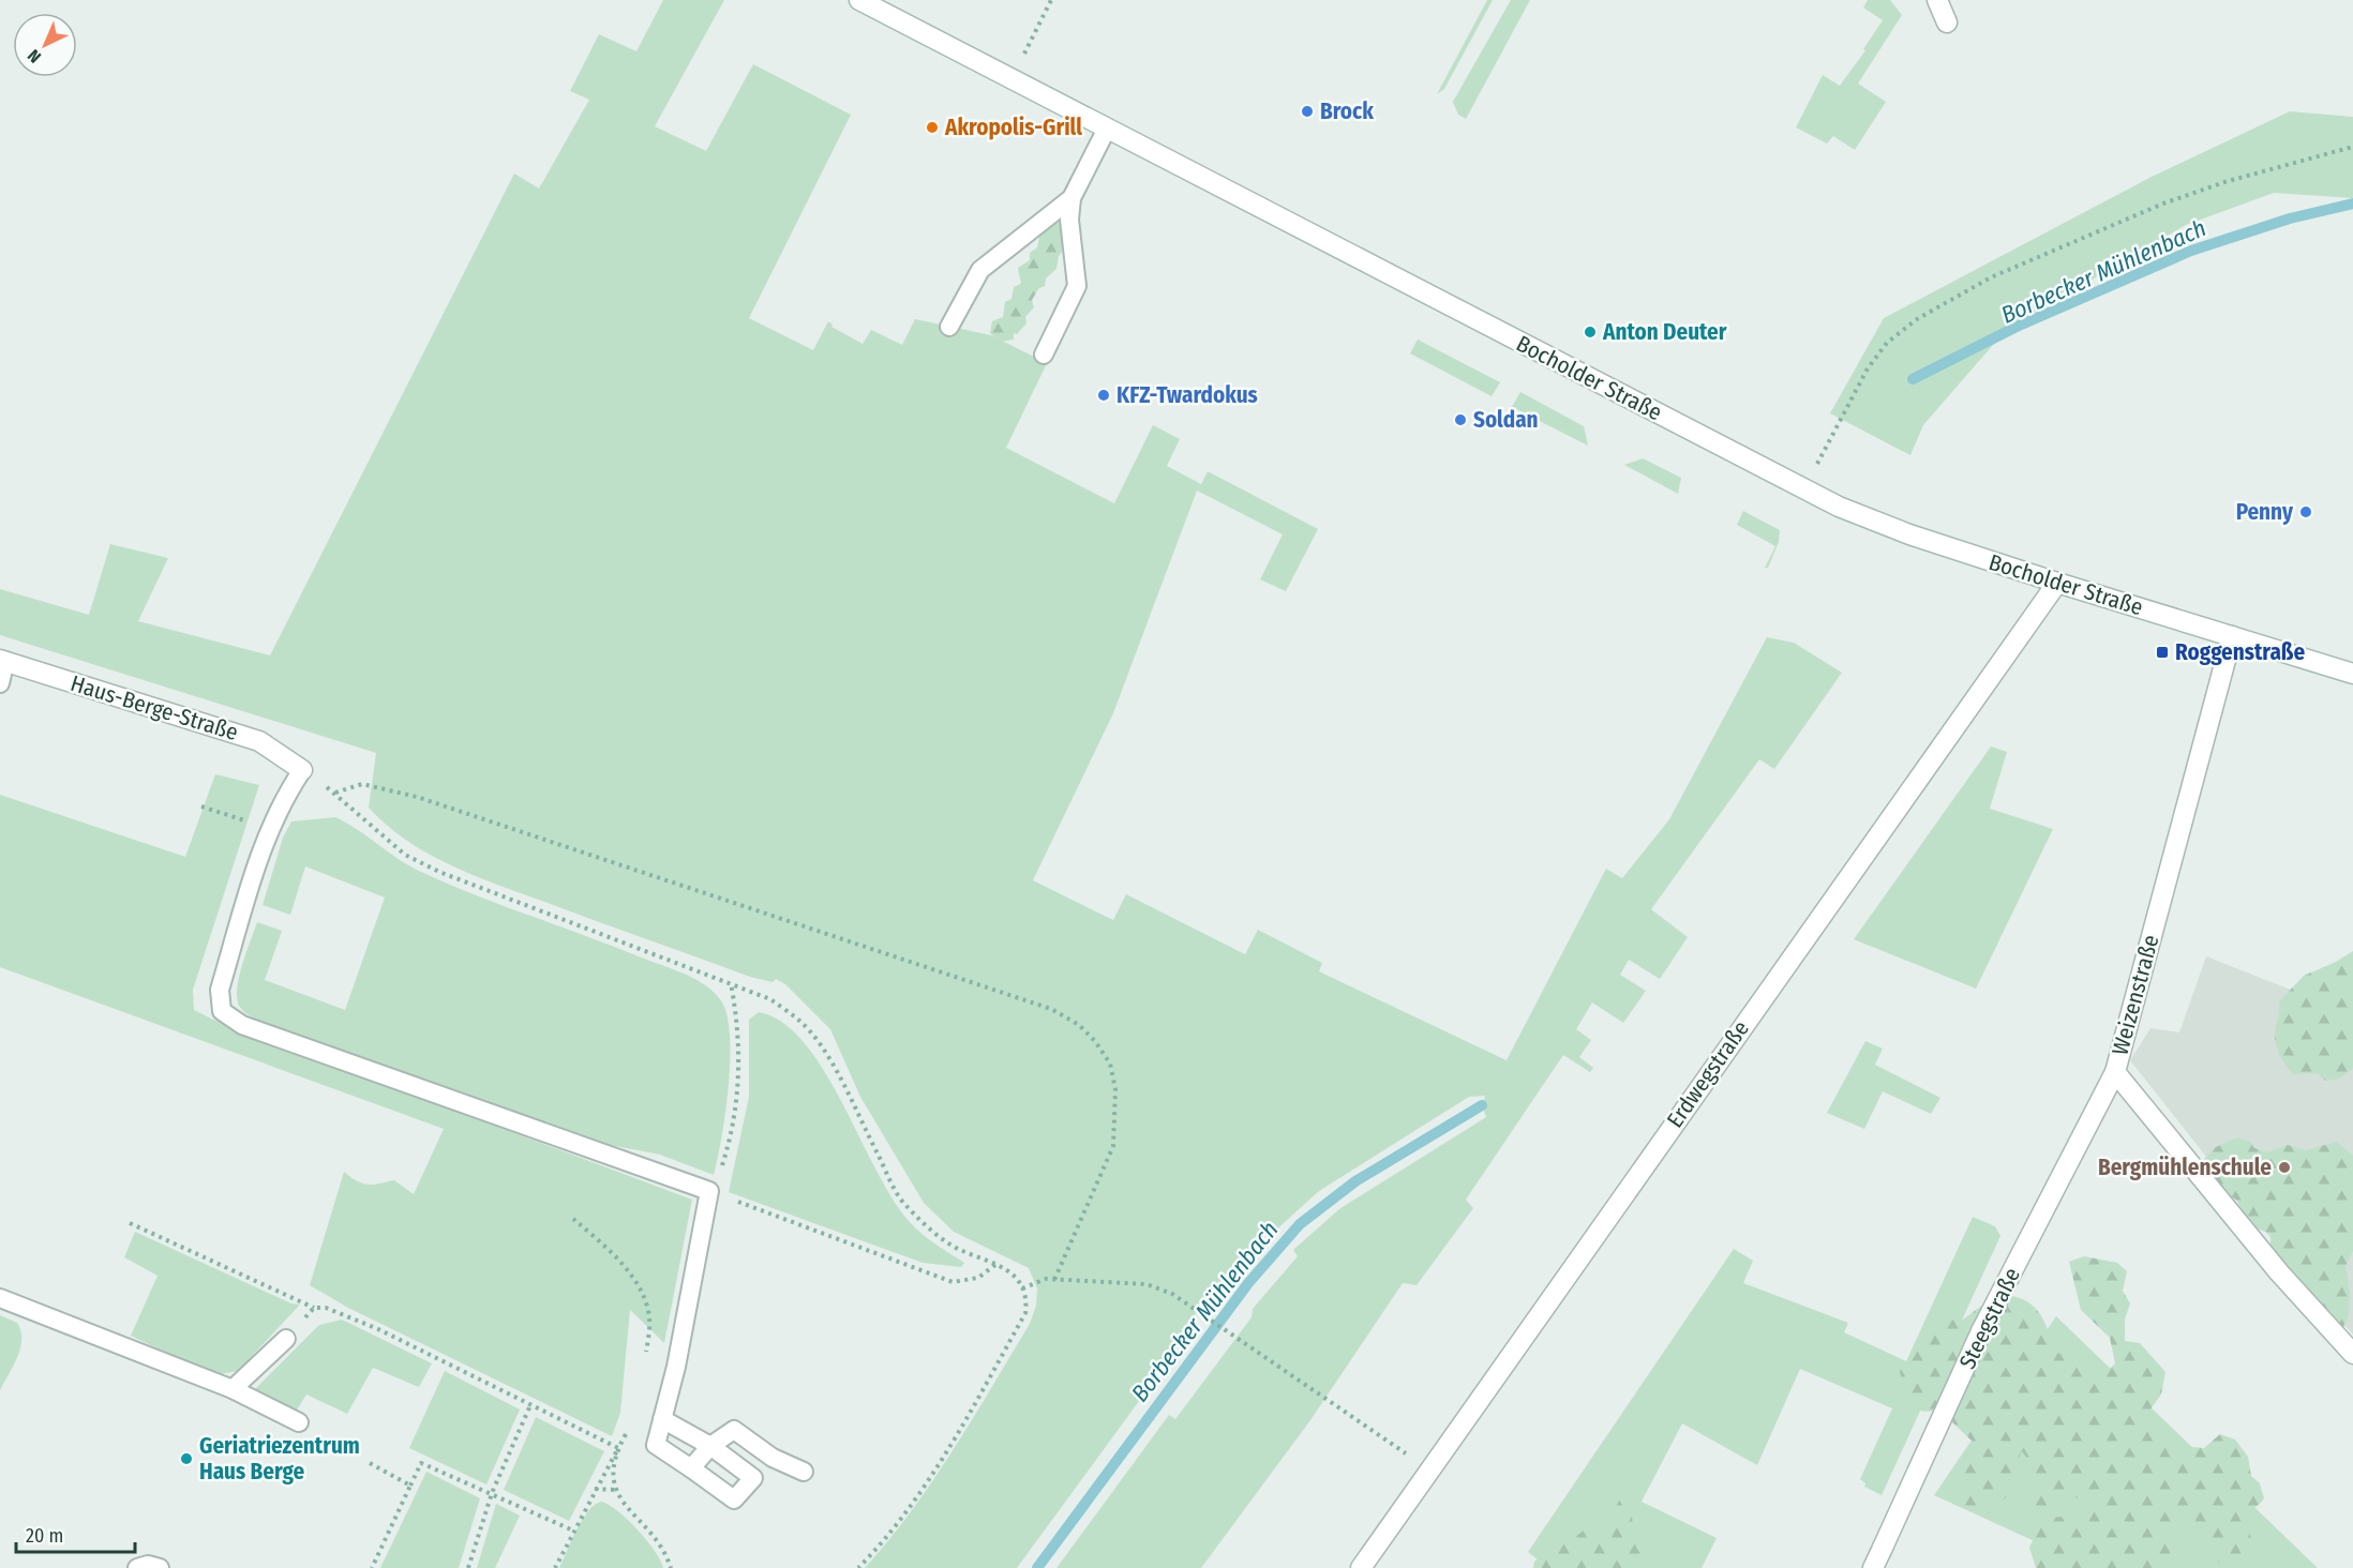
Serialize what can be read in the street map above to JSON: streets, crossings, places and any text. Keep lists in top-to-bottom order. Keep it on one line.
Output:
{"streets":{"street":["Bocholder Straße","Haus-Berge-Straße","Weizenstraße","Erdwegstraße","Steegstraße"]},"crossings":[["Bocholder Straße","Weizenstraße"],["Bocholder Straße","Erdwegstraße"],["Weizenstraße","Steegstraße"]],"water":["Borbecker Mühlenbach"],"places":{"other":["Brock","Akropolis-Grill","Anton Deuter","KFZ-Twardokus","Soldan","Penny","Bergmühlenschule","Geriatriezentrum Haus Berge"],"transit":["Roggenstraße"]},"scale_bar":"20 m","north":"bottom left"}
